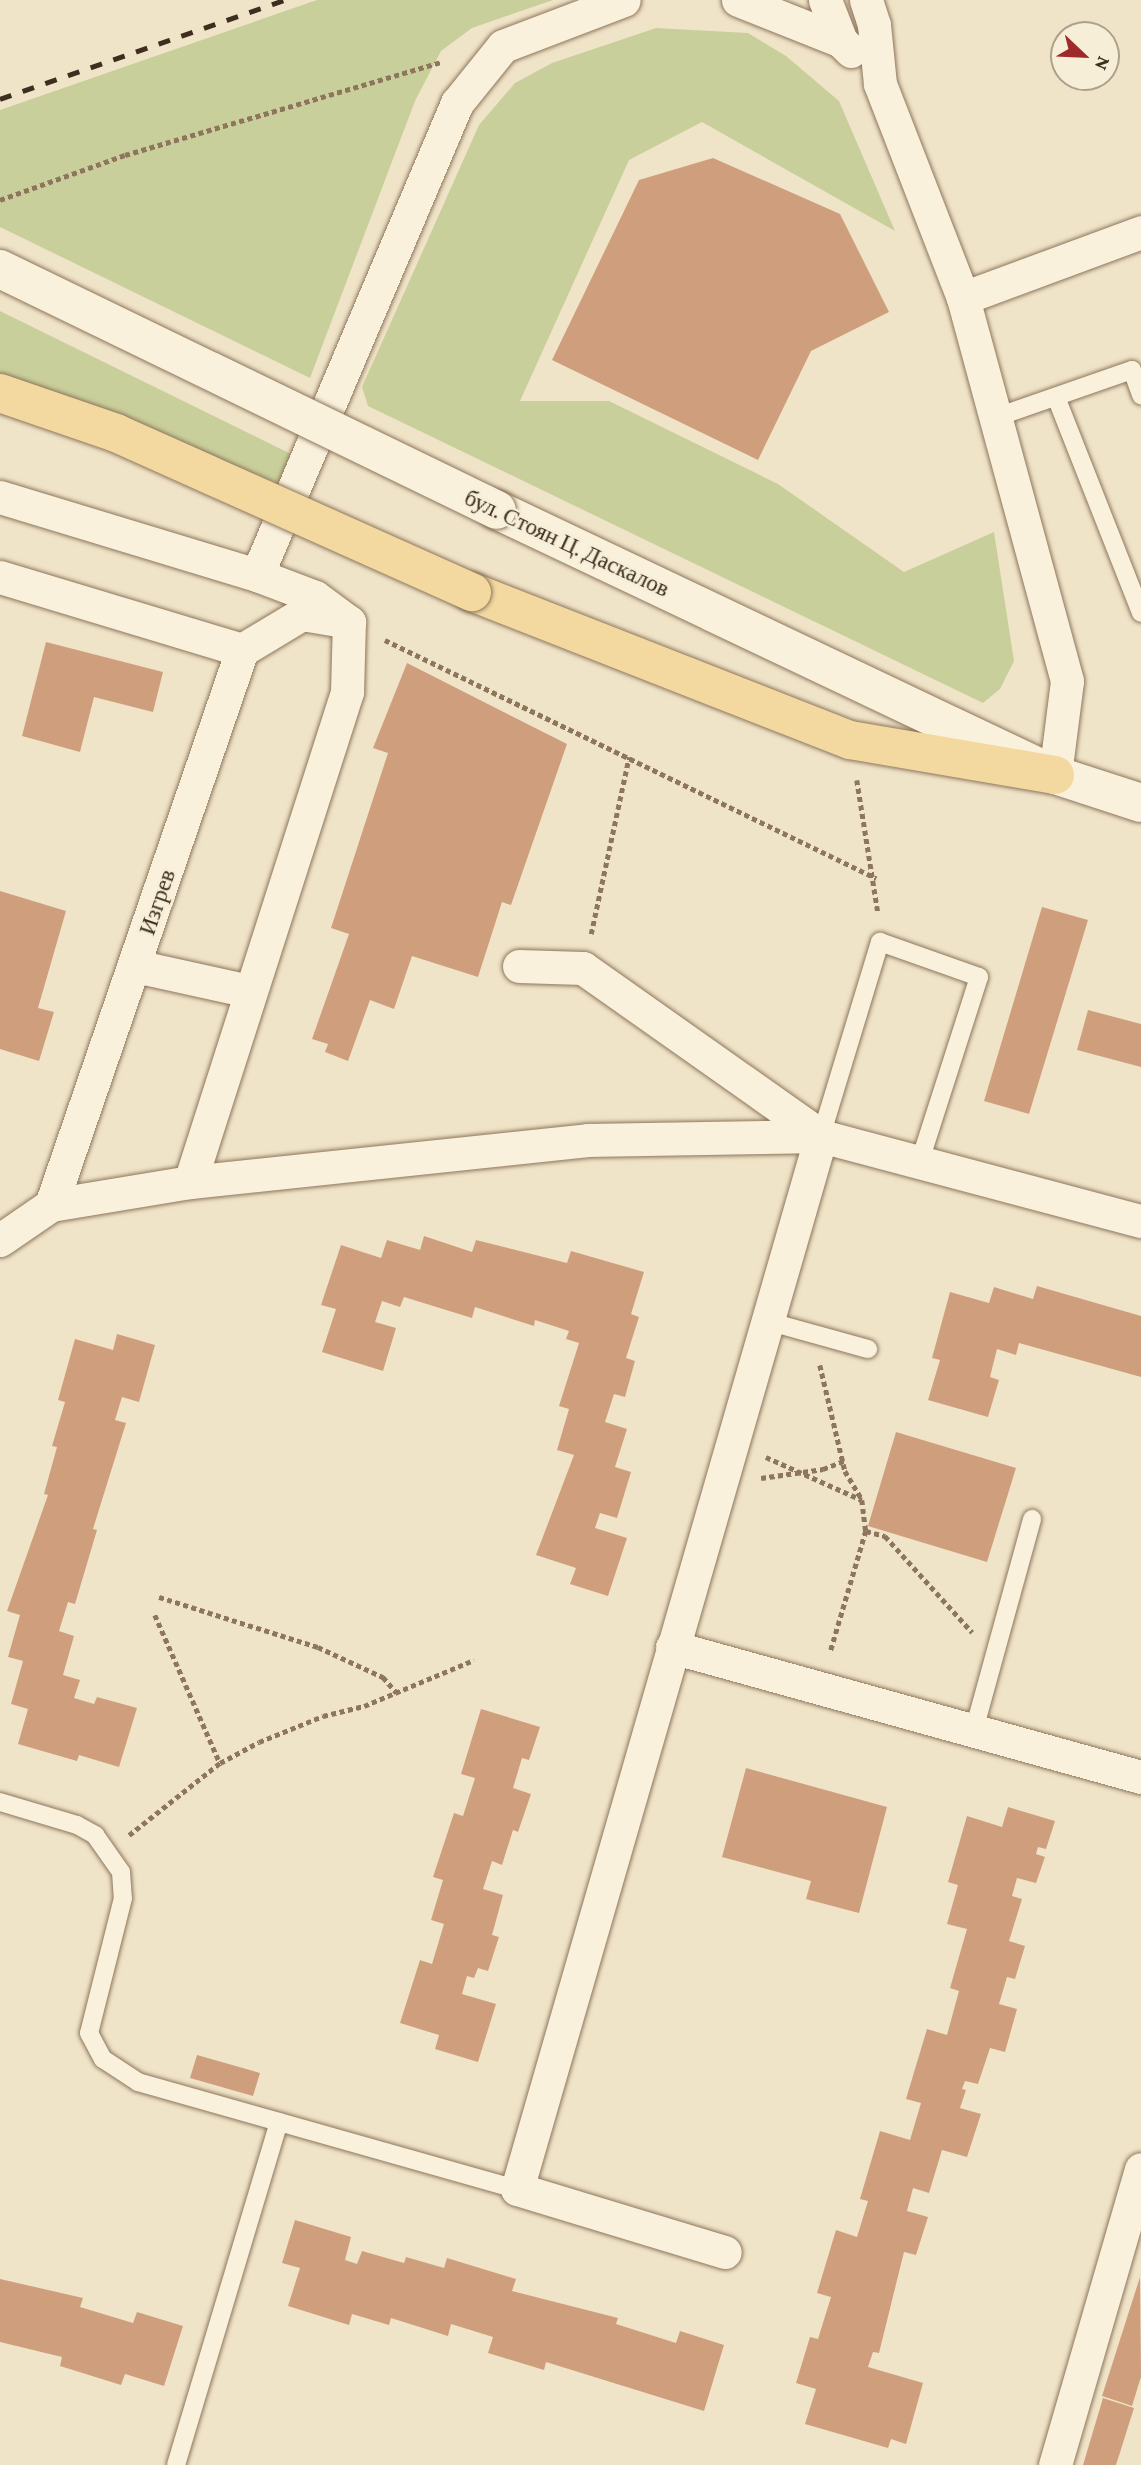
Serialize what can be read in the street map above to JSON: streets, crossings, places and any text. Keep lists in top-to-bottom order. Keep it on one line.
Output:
{"streets":{"street":["бул. Стоян Ц. Даскалов","Изгрев"]},"north":"bottom right"}
